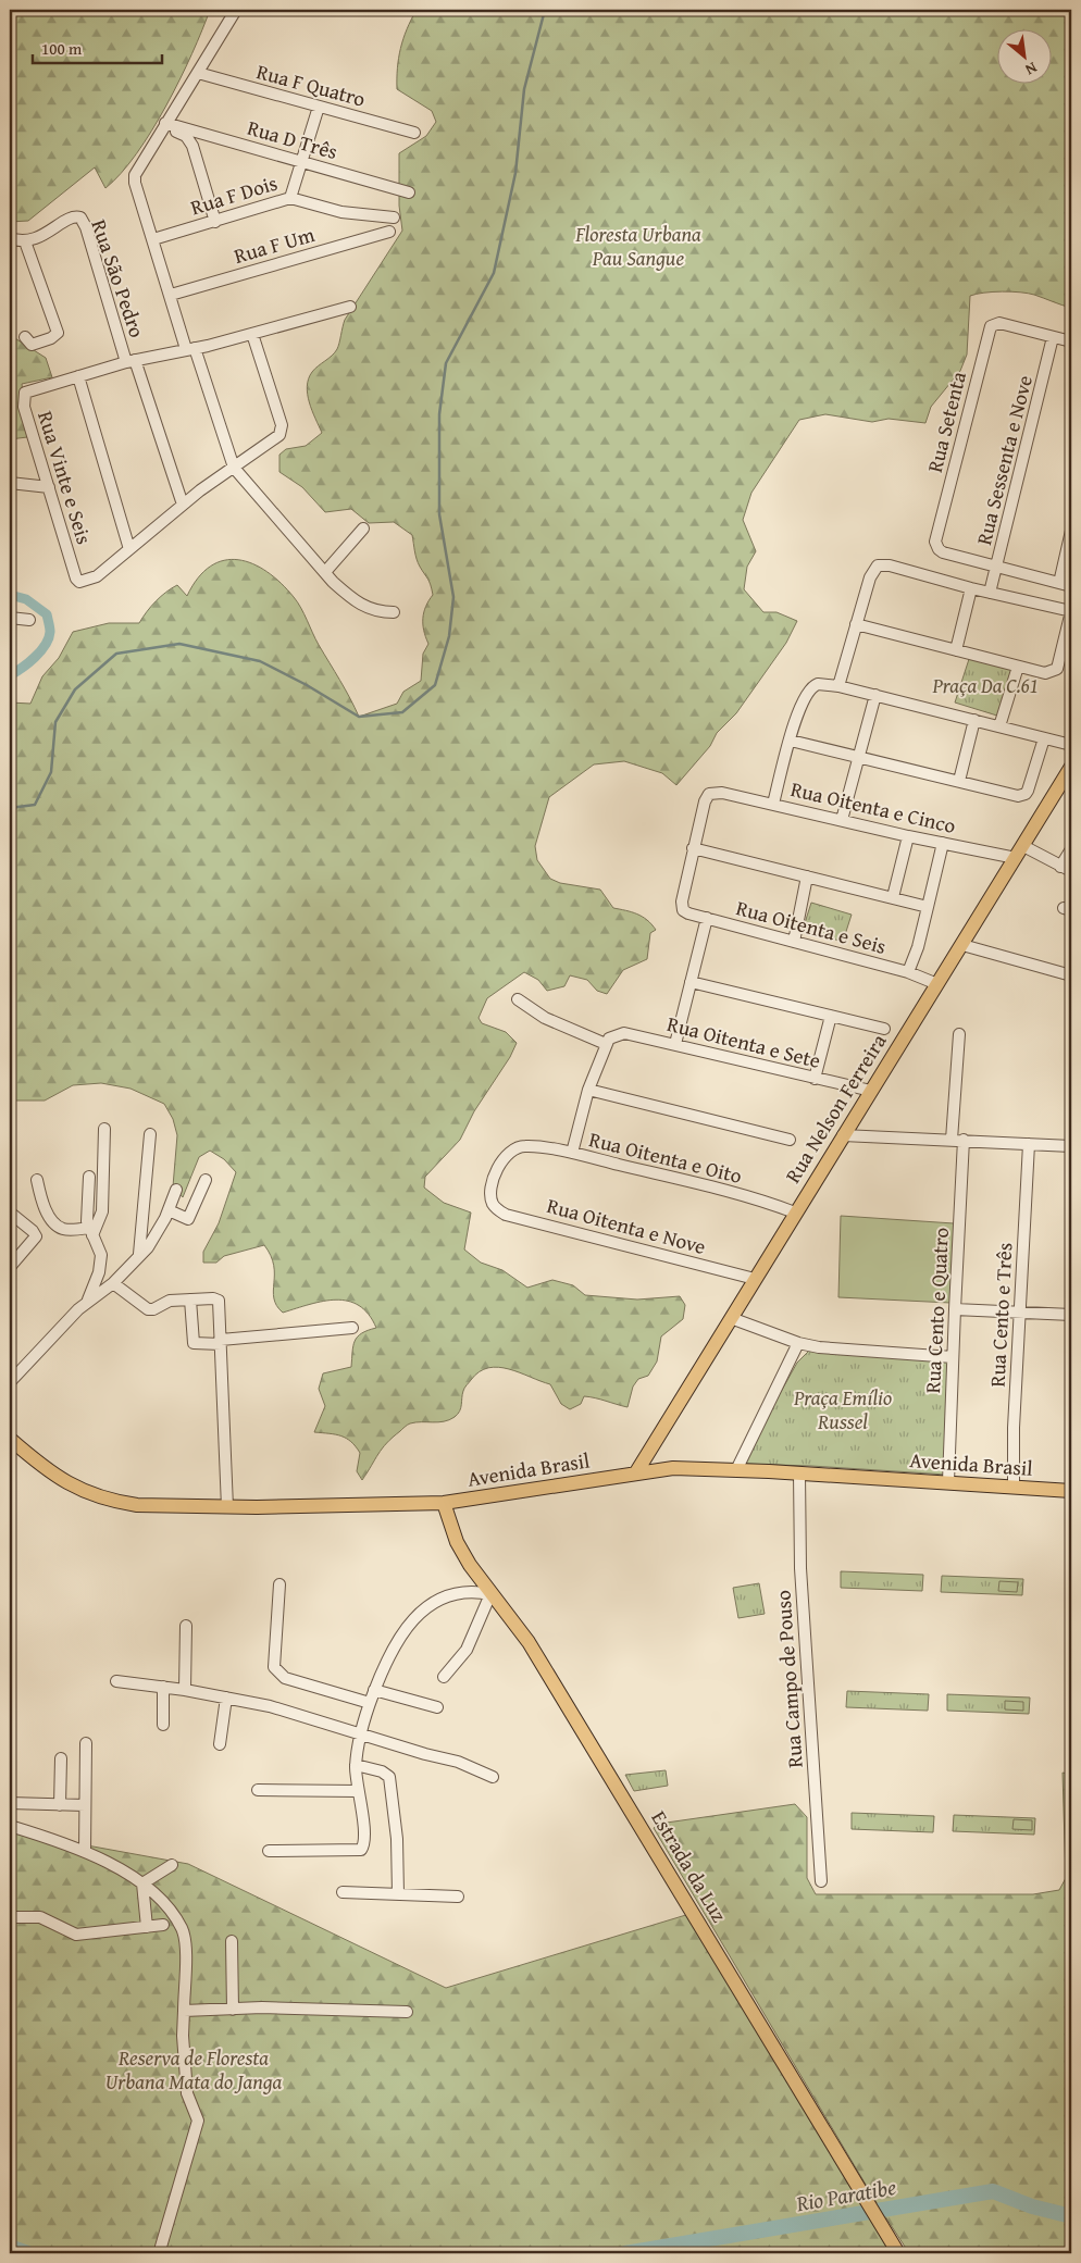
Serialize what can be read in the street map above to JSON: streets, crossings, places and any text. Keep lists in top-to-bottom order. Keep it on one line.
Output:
{"streets":{"main road":["Rua Nelson Ferreira","Avenida Brasil","Estrada da Luz"],"street":["Rua F Quatro","Rua D Três","Rua F Dois","Rua F Um","Rua São Pedro","Rua Setenta","Rua Sessenta e Nove","Rua Vinte e Seis","Rua Oitenta e Cinco","Rua Oitenta e Seis","Rua Oitenta e Sete","Rua Oitenta e Oito","Rua Oitenta e Nove","Rua Cento e Quatro","Rua Cento e Três","Rua Campo de Pouso"]},"crossings":[["Rua F Quatro","Rua F Dois"],["Rua D Três","Rua F Dois"],["Rua Setenta","Rua Sessenta e Nove"],["Rua Oitenta e Cinco","Rua Oitenta e Seis"],["Rua Oitenta e Cinco","Rua Nelson Ferreira"],["Rua Oitenta e Seis","Rua Nelson Ferreira"],["Rua Oitenta e Sete","Rua Nelson Ferreira"],["Rua Nelson Ferreira","Rua Oitenta e Oito"],["Rua Nelson Ferreira","Rua Oitenta e Nove"],["Rua Nelson Ferreira","Avenida Brasil"],["Rua Oitenta e Oito","Rua Oitenta e Nove"],["Rua Cento e Quatro","Avenida Brasil"],["Rua Cento e Três","Avenida Brasil"],["Avenida Brasil","Rua Campo de Pouso"],["Avenida Brasil","Estrada da Luz"]],"water":["Rio Paratibe"],"parks":["Floresta Urbana Pau Sangue","Praça Da C.61","Praça Emílio Russel","Reserva de Floresta Urbana Mata do Janga"],"scale_bar":"100 m","north":"bottom right"}
